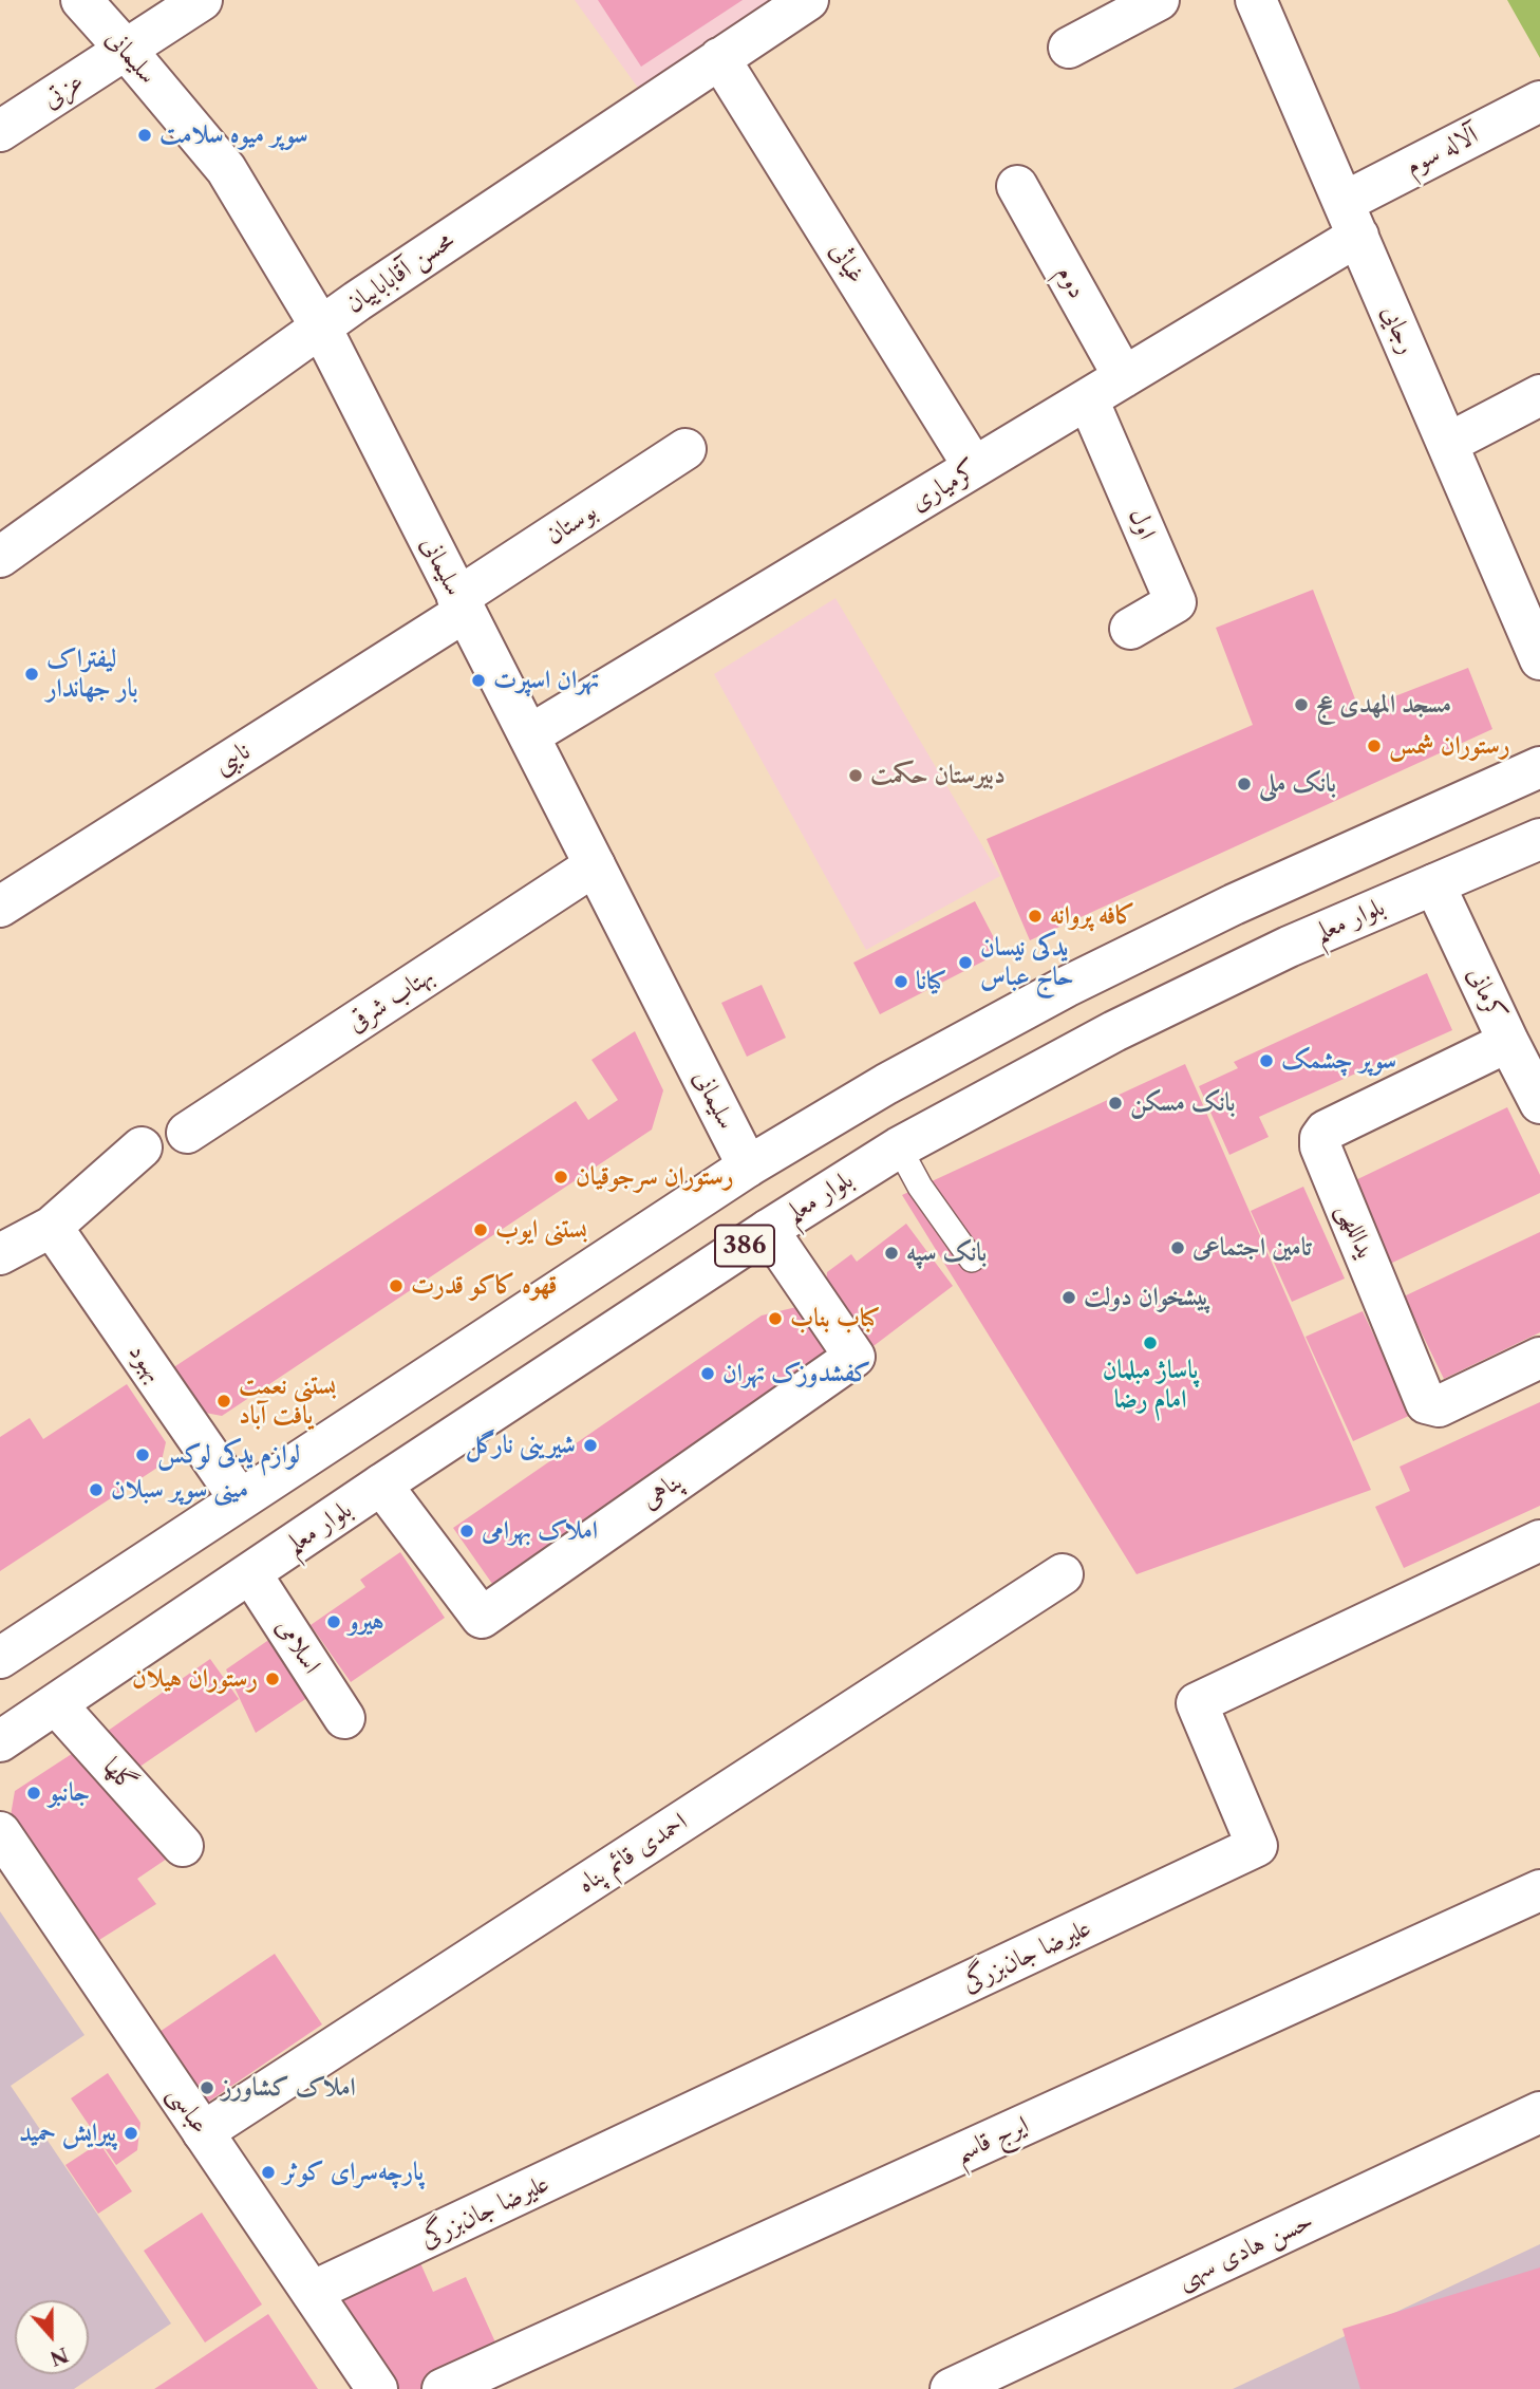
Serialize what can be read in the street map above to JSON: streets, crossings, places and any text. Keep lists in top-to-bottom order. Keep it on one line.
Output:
{"streets":{"street":["سلیمانی","عزتی","آلاله سوم","غیاثی","محسن آقاباباییان","دوم","رجایی","کرمیاری","بوستان","اول","نایبی","بلوار معلم","کرمانی","بهتاب شرقی","یداللهی","386","بهبود","پناهی","اسلامی","گلها","احمدی قائم پناه","علیرضا جان‌بزرگی","عباسی","ایرج قاسم","حسن هادی سهی"]},"crossings":[["سلیمانی","عزتی"],["سلیمانی","محسن آقاباباییان"],["سلیمانی","کرمیاری"],["سلیمانی","بوستان"],["سلیمانی","نایبی"],["سلیمانی","بهتاب شرقی"],["سلیمانی","386"],["آلاله سوم","رجایی"],["آلاله سوم","کرمیاری"],["غیاثی","محسن آقاباباییان"],["غیاثی","کرمیاری"],["دوم","کرمیاری"],["رجایی","کرمیاری"],["کرمیاری","اول"],["بوستان","نایبی"],["بلوار معلم","کرمانی"],["بلوار معلم","پناهی"],["بلوار معلم","اسلامی"],["بلوار معلم","گلها"],["کرمانی","یداللهی"],["386","بهبود"],["احمدی قائم پناه","عباسی"],["علیرضا جان‌بزرگی","عباسی"]],"places":["سوپر میوه سلامت","لیفتراک بار جهاندار","تهران اسپرت","مسجد المهدی عج","رستوران شمس","دبیرستان حکمت","بانک ملی","کافه پروانه","یدکی نیسان حاج عباس","کیانا","سوپر چشمک","بانک مسکن","رستوران سرجوقیان","بستنی ایوب","تامین اجتماعی","بانک سپه","قهوه کاکو قدرت","پیشخوان دولت","کباب بناب","پاساژ مبلمان امام رضا","کفشدوزک تهران","بستنی نعمت یافت آباد","شیرینی نارگل","لوازم یدکی لوکس","مینی سوپر سبلان","املاک بهرامی","هیرو","رستوران هیلان","جانبو","املاک کشاورز","پیرایش حمید","پارچه‌سرای کوثر"],"north":"bottom"}
